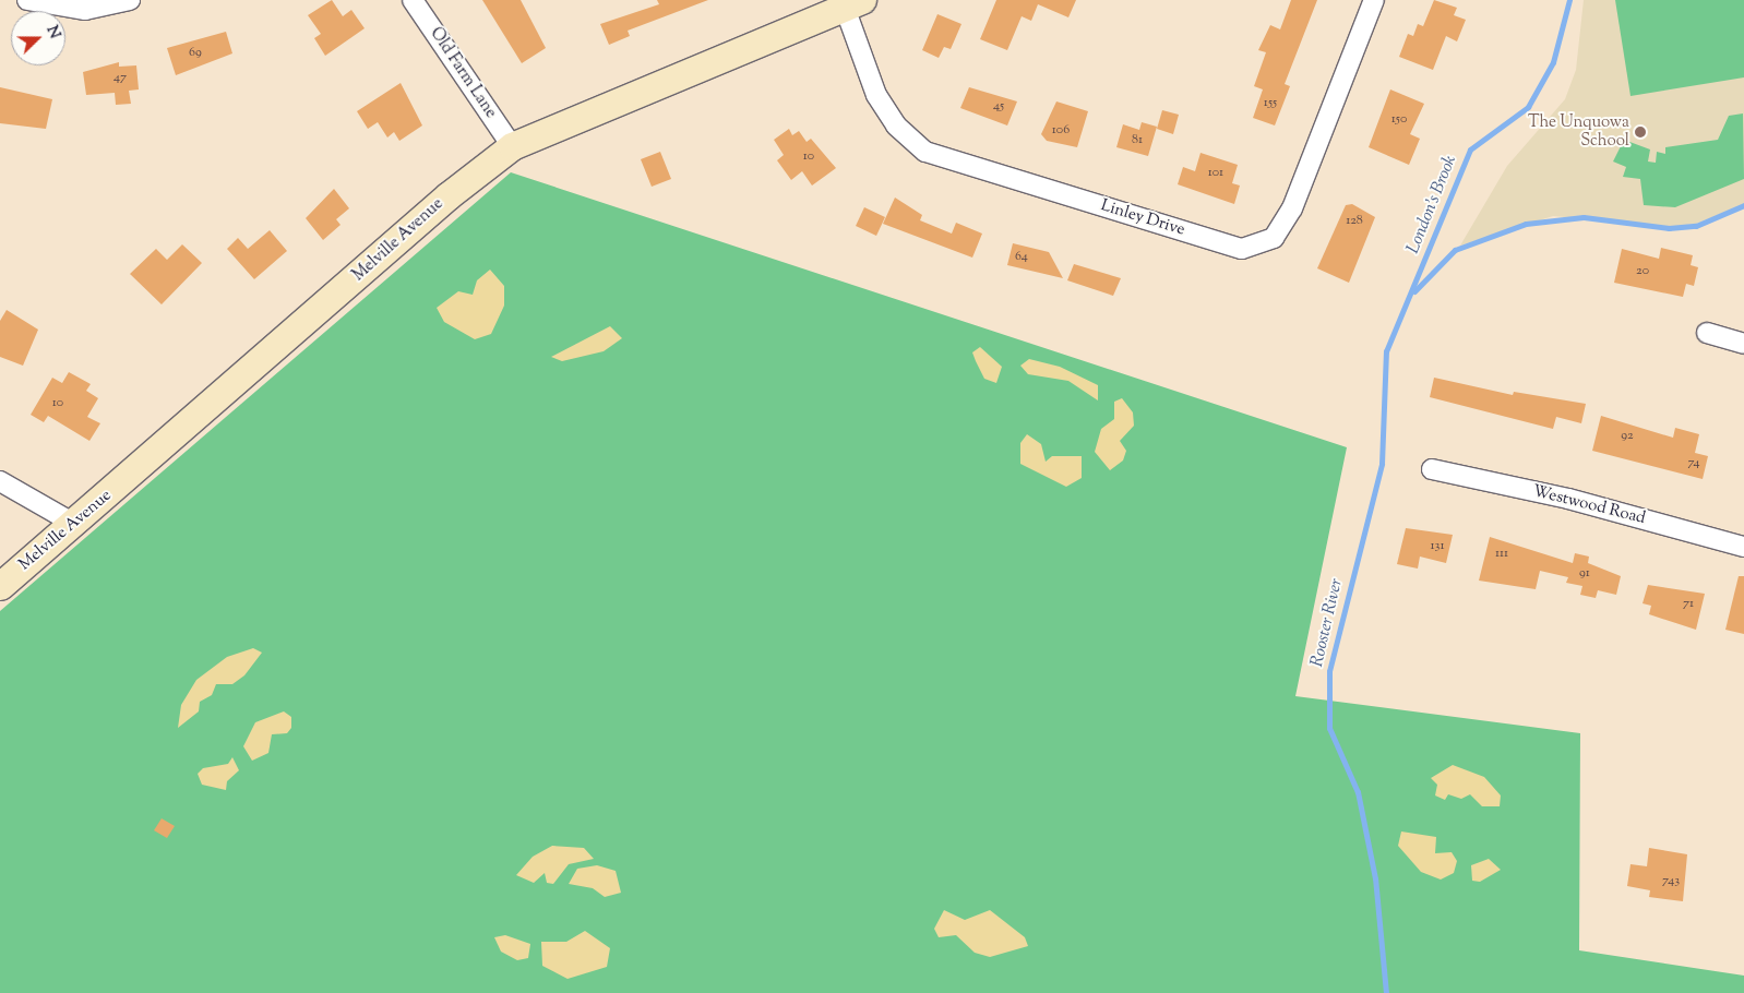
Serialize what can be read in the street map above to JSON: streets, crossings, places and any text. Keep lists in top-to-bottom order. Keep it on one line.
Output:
{"streets":{"street":["Old Farm Lane","Linley Drive","Melville Avenue","Westwood Road"]},"crossings":[["Old Farm Lane","Melville Avenue"],["Linley Drive","Melville Avenue"]],"water":["London's Brook","Rooster River"],"places":["The Unquowa School"],"house_numbers":["69","47","155","45","150","106","81","10","101","128","64","20","10","92","74","131","111","91","71","743"],"north":"right"}
